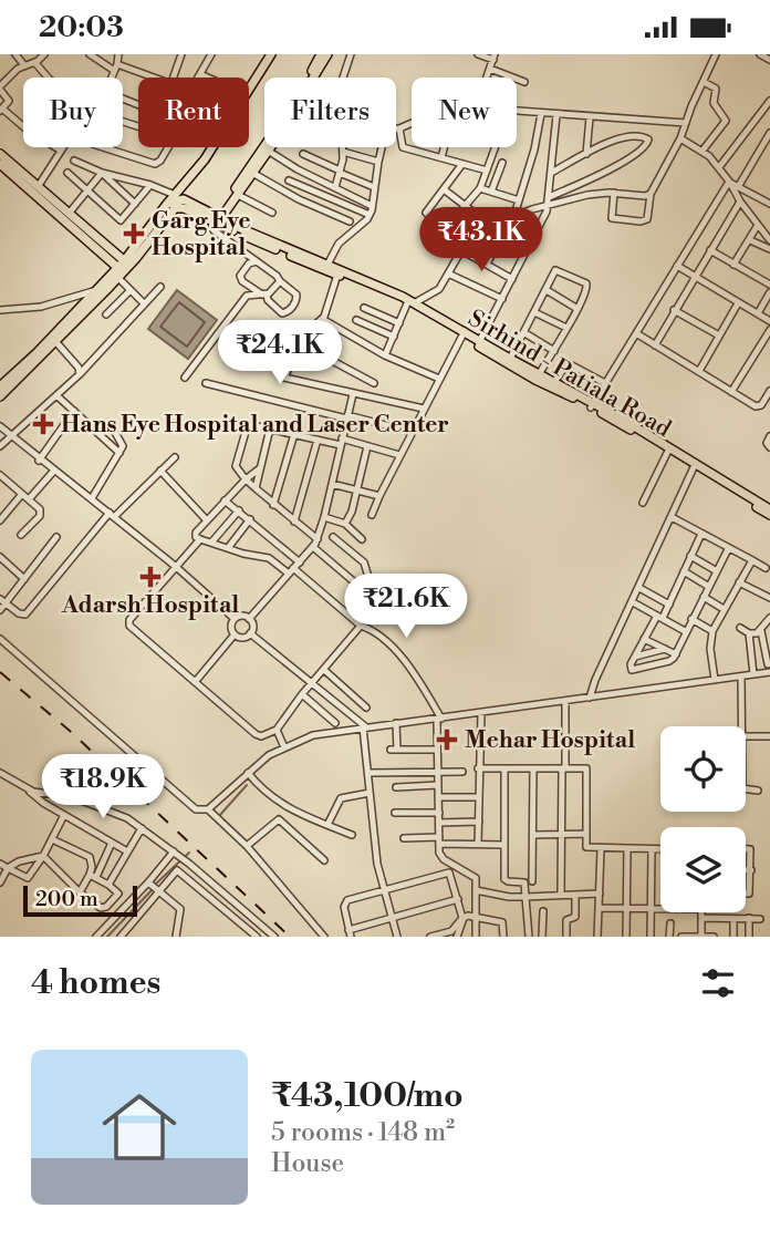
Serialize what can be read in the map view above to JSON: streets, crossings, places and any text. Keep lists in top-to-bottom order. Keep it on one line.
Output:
{"streets":{"main road":["Sirhind - Patiala Road"]},"places":{"health":["Garg Eye Hospital","Hans Eye Hospital and Laser Center","Adarsh Hospital","Mehar Hospital"]},"scale_bar":"200 m","page":{"status":"20:03","chip":["Buy","Rent","Filters","New"],"price":["₹43.1K","₹24.1K","₹21.6K","₹18.9K"],"scale":"200 m","heading":"4 homes","list":[{"name":"₹43,100/mo","note":"5 rooms · 148 m² · House"}]}}
